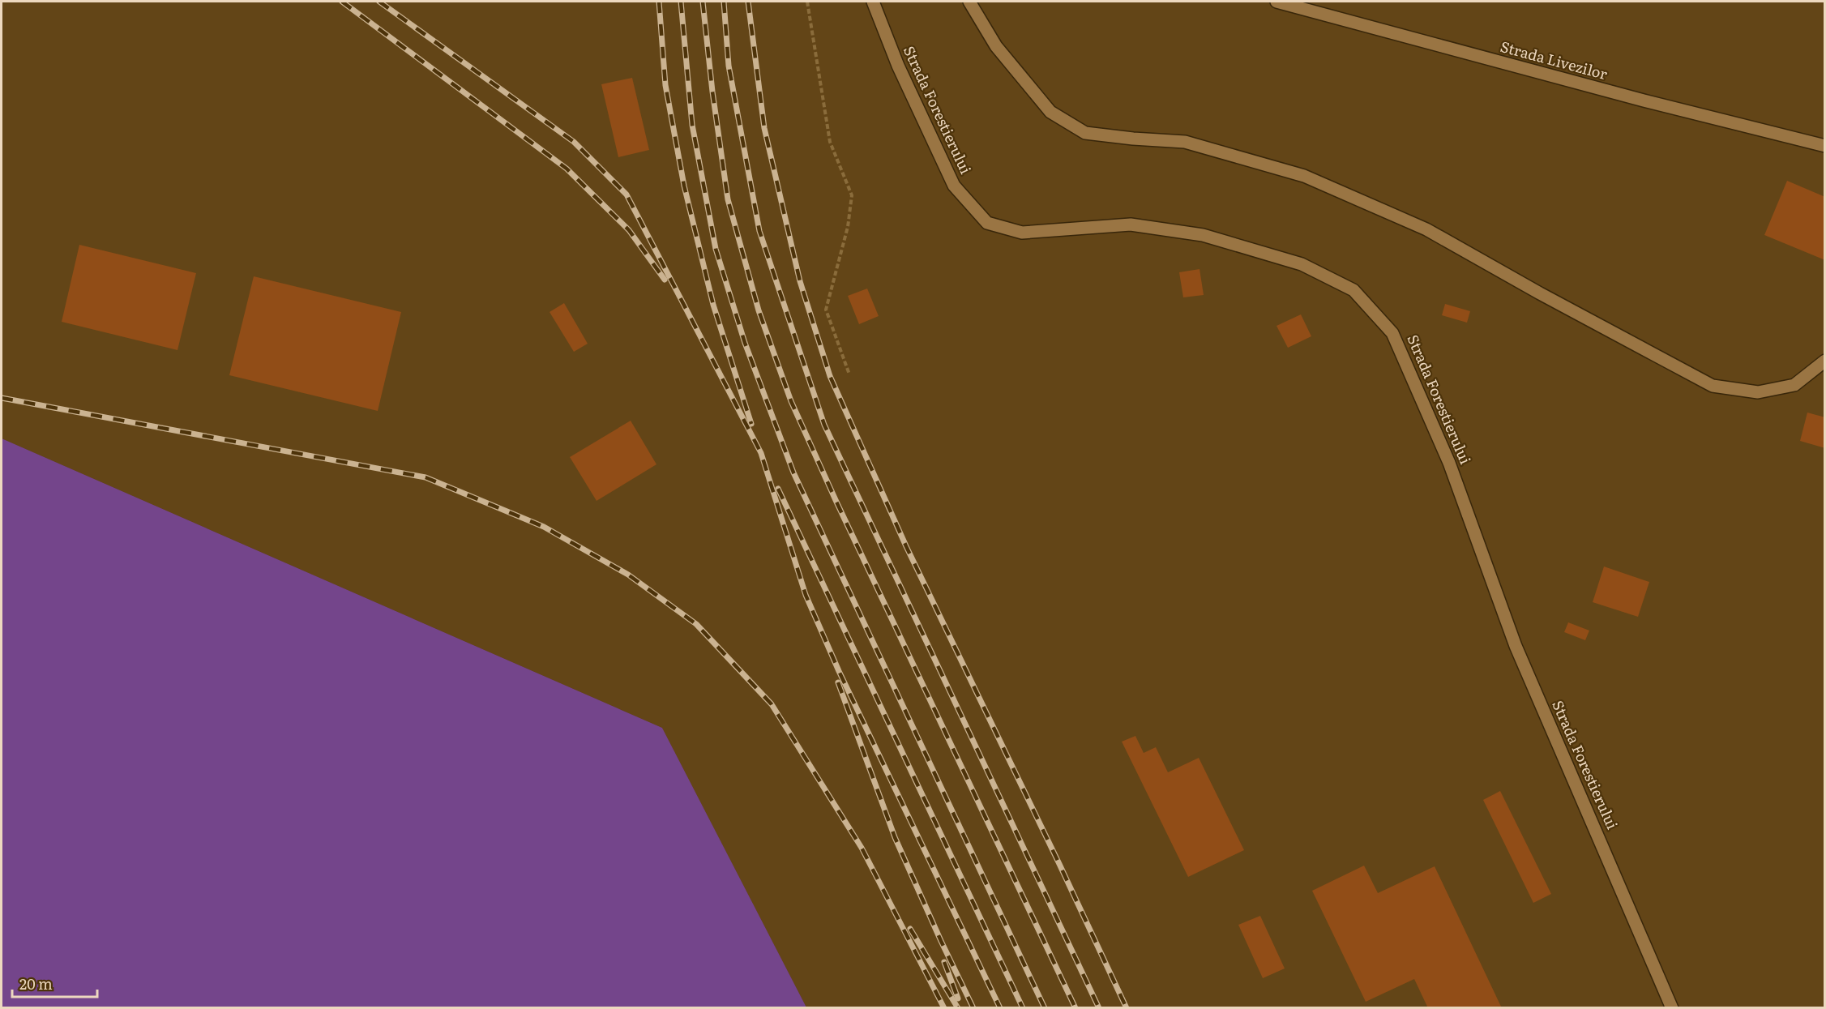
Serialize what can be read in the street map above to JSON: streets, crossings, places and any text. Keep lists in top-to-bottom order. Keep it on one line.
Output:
{"streets":{"street":["Strada Livezilor","Strada Forestierului"]},"scale_bar":"20 m"}
